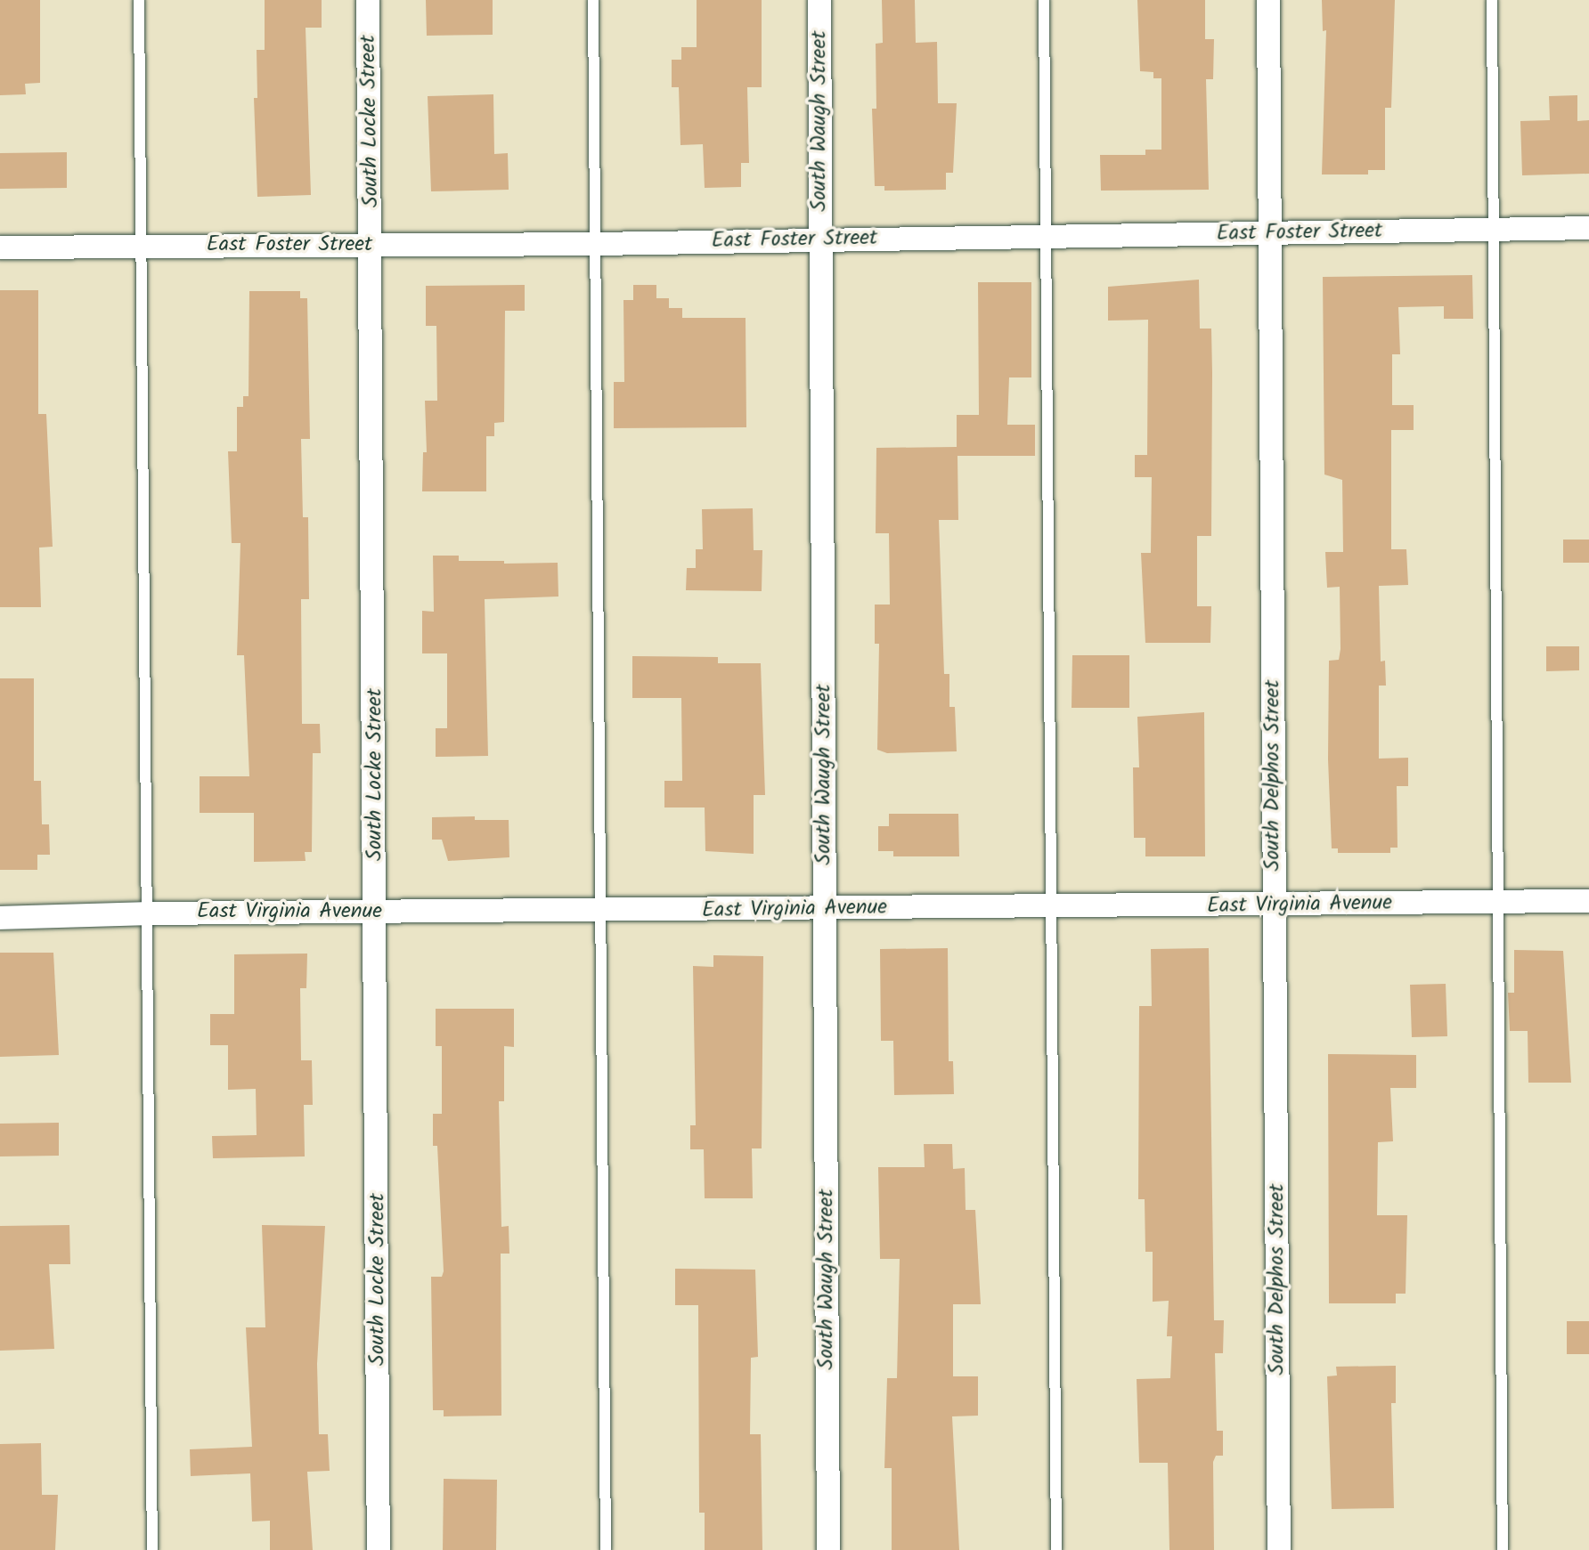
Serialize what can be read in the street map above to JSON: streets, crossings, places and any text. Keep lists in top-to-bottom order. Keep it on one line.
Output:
{"streets":{"street":["South Locke Street","South Waugh Street","East Foster Street","South Delphos Street","East Virginia Avenue"]},"crossings":[["South Locke Street","East Foster Street"],["South Locke Street","East Virginia Avenue"],["South Waugh Street","East Foster Street"],["South Waugh Street","East Virginia Avenue"],["East Foster Street","South Delphos Street"],["South Delphos Street","East Virginia Avenue"]]}
